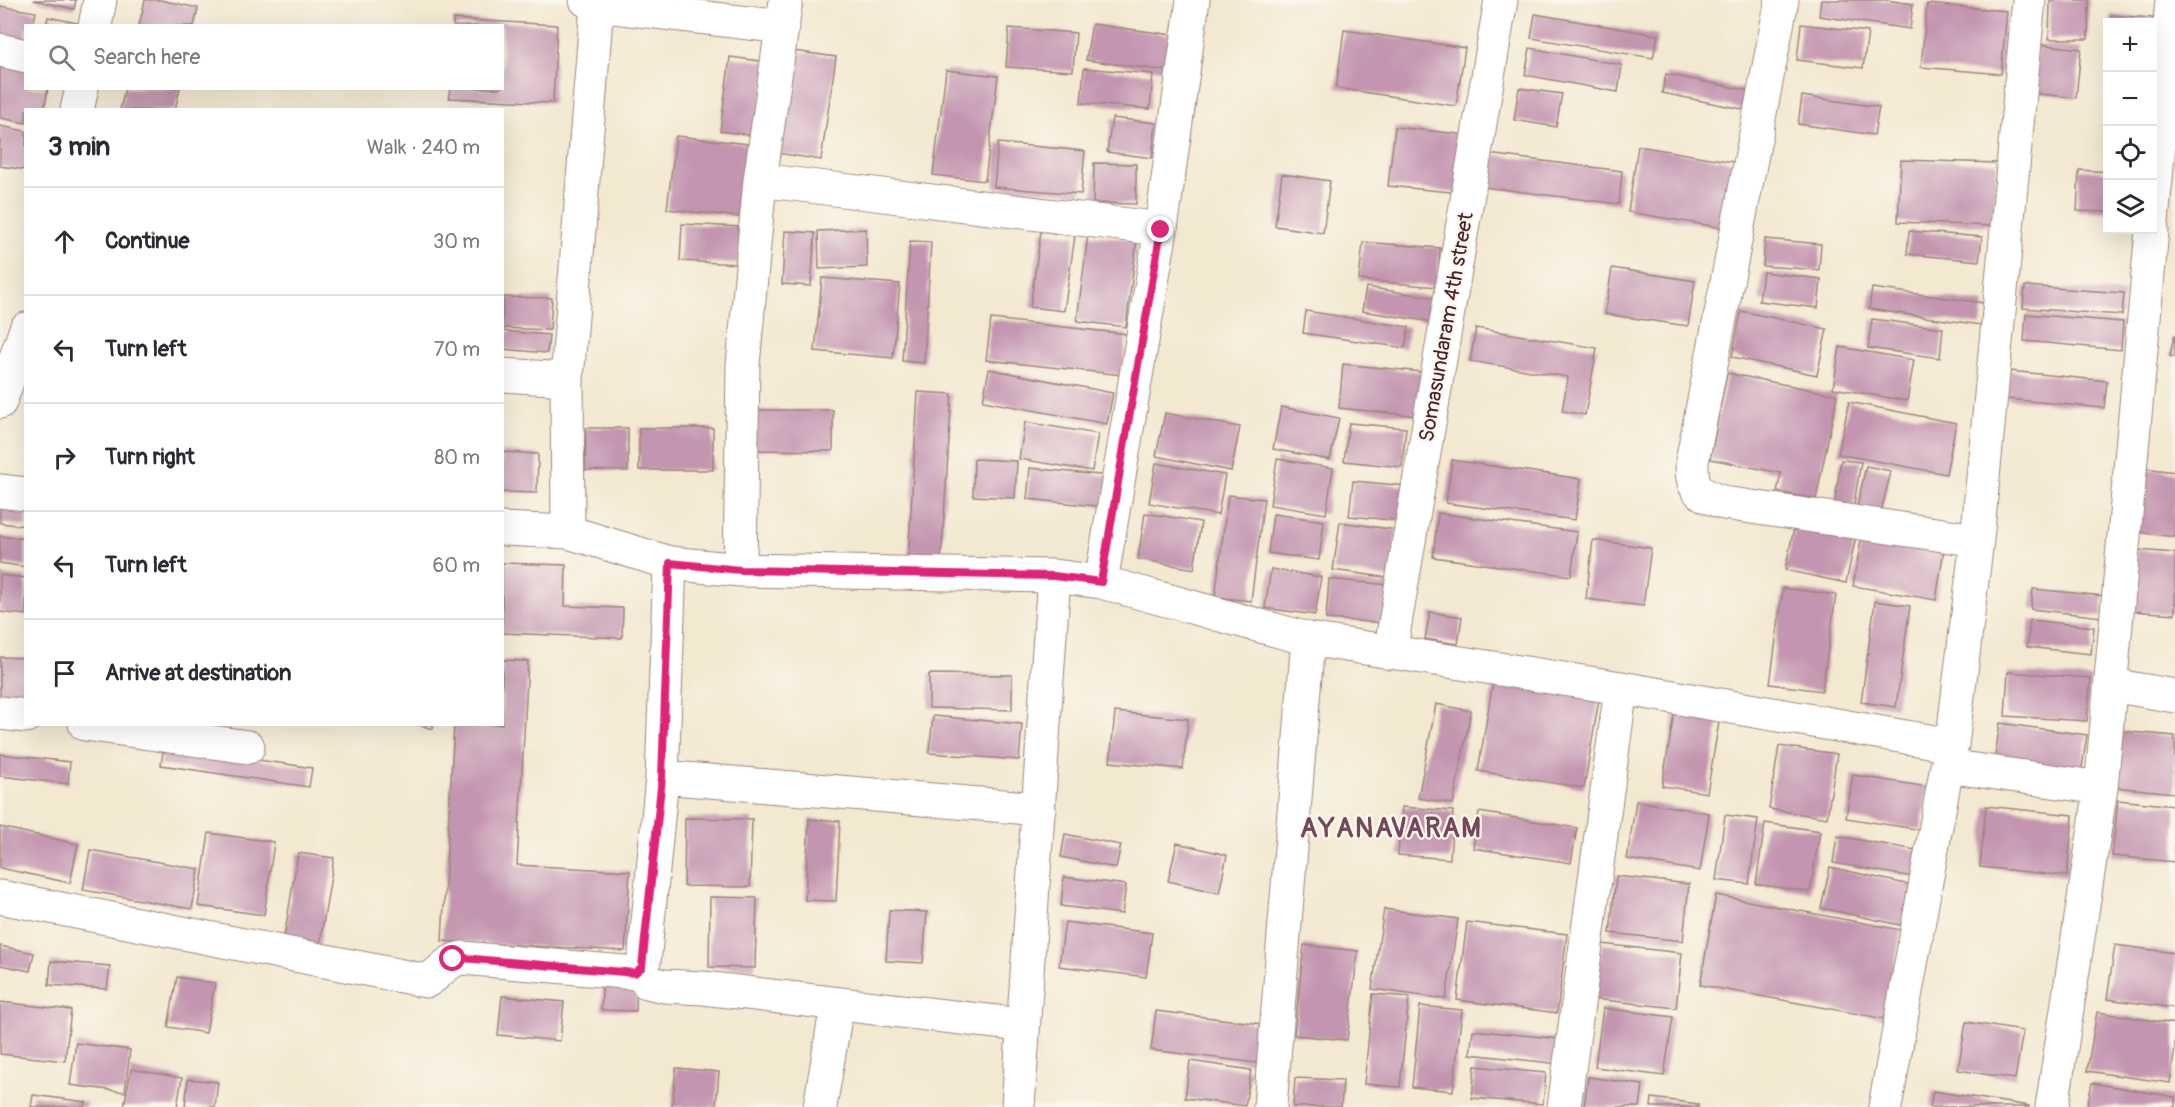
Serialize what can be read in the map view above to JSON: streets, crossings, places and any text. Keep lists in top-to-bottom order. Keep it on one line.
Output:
{"streets":{"street":["Somasundaram 4th street"]},"districts":["AYANAVARAM"],"page":{"map_buttons":["+","−"],"search":"Search here","heading":["3 min","Walk · 240 m"],"list":[["Continue","30 m"],["Turn left","70 m"],["Turn right","80 m"],["Turn left","60 m"],"Arrive at destination"]}}
